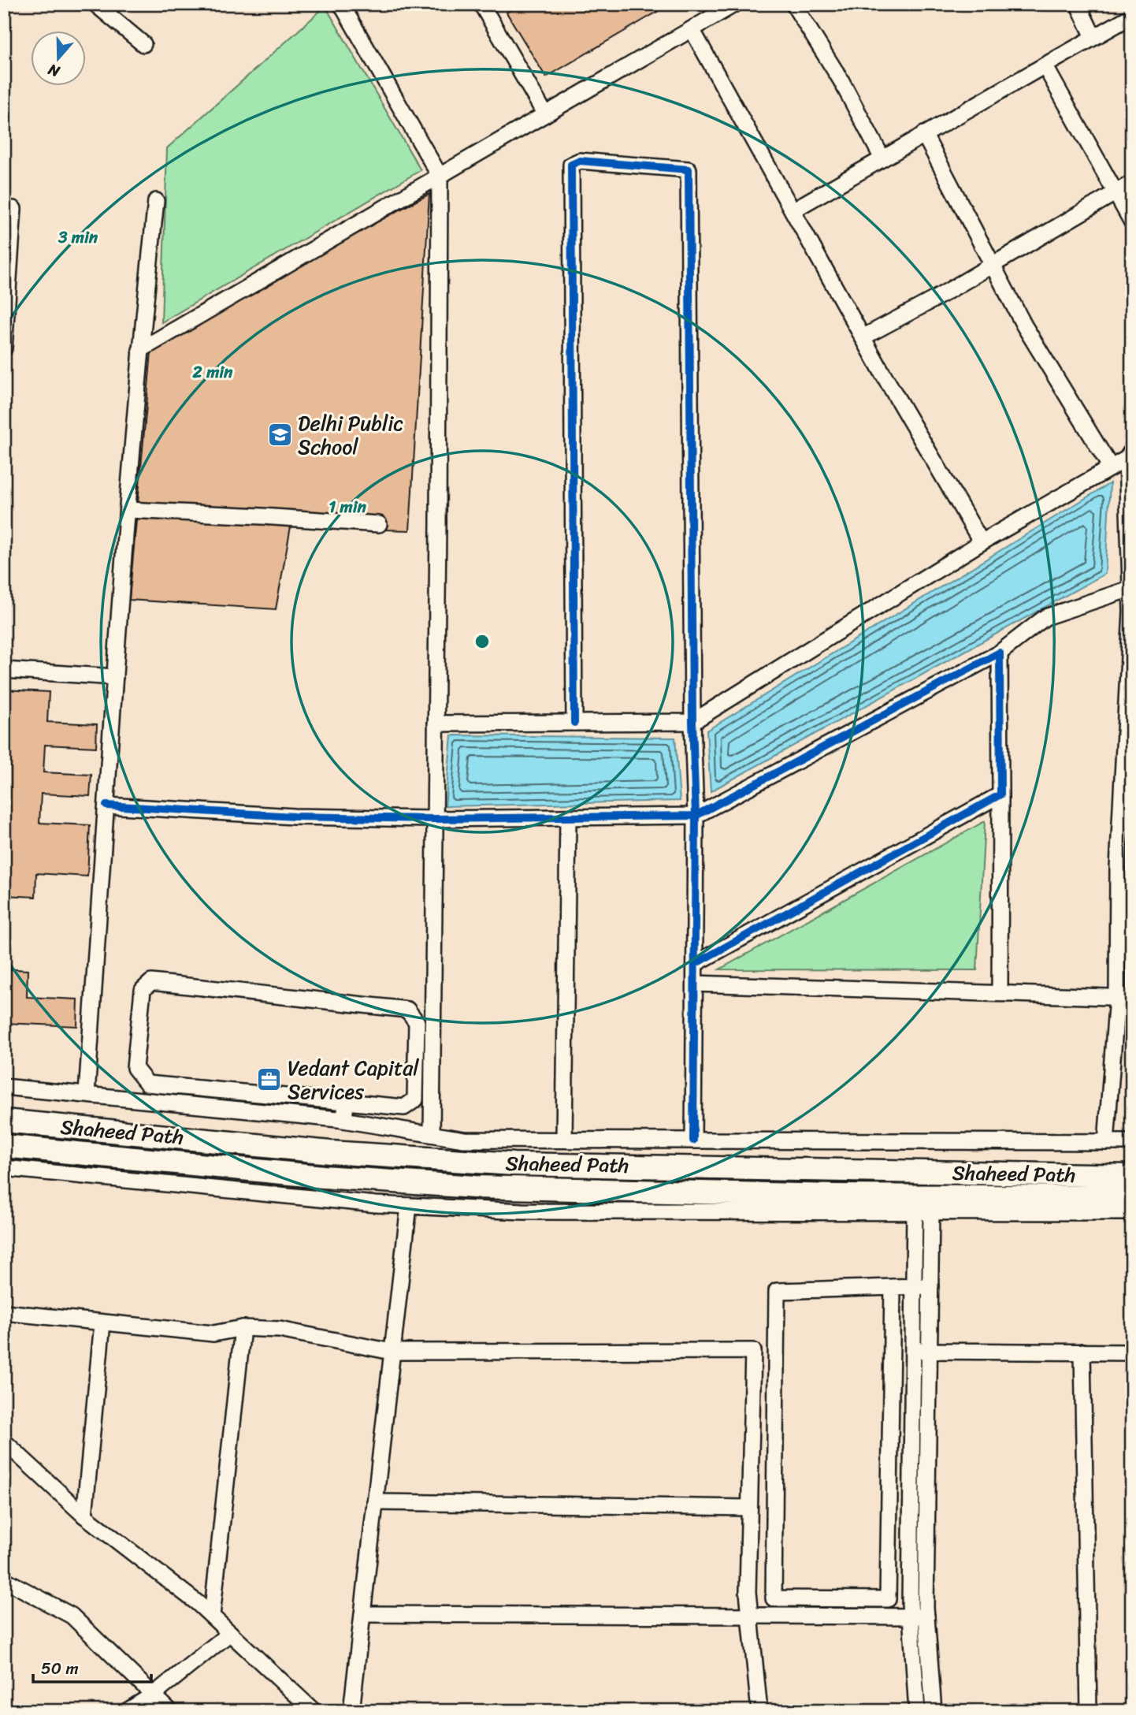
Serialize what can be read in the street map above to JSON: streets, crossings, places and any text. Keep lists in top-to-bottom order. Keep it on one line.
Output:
{"streets":{"highway":["Shaheed Path"]},"places":{"school or university":["Delhi Public School"],"office":["Vedant Capital Services"]},"scale_bar":"50 m","north":"bottom","rings":["3 min","2 min","1 min"]}
